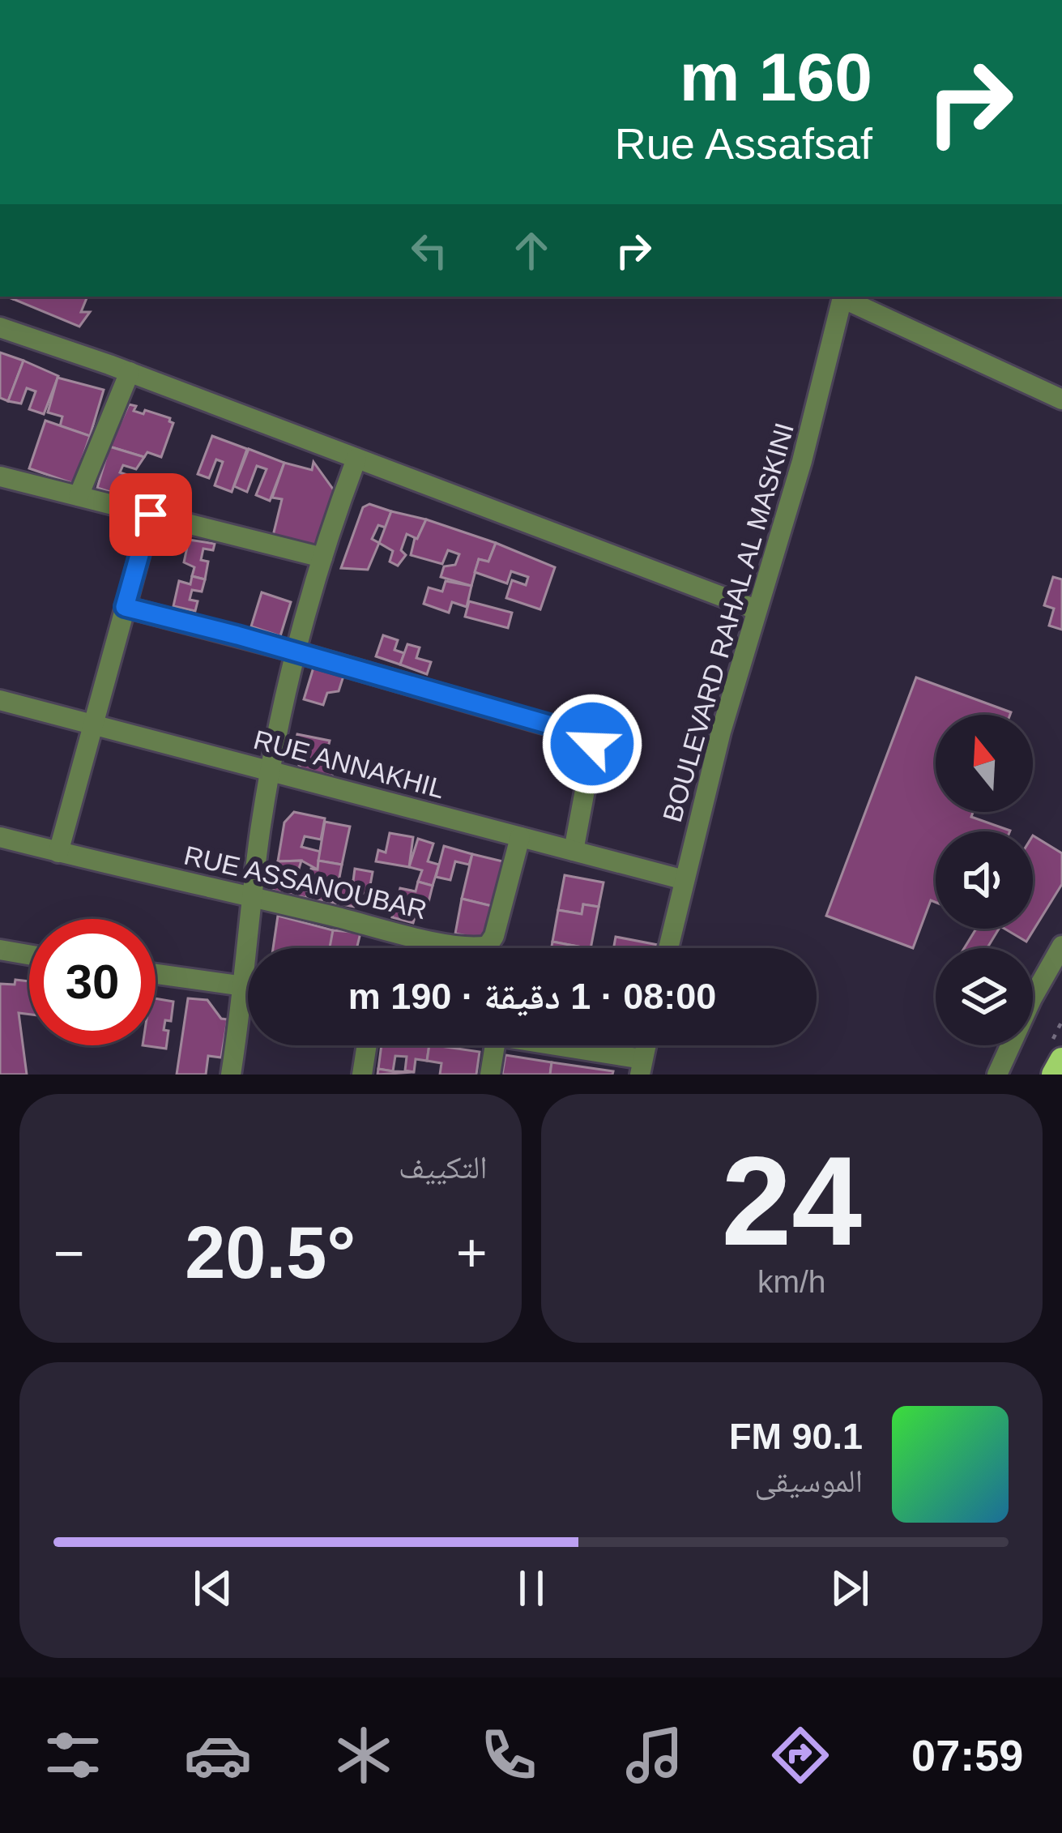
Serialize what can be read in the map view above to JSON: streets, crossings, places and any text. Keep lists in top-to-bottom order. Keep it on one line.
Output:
{"streets":{"street":["BOULEVARD RAHAL AL MASKINI","RUE ANNAKHIL","RUE ASSANOUBAR"]},"crossings":[["BOULEVARD RAHAL AL MASKINI","RUE ANNAKHIL"],["RUE ANNAKHIL","RUE ASSANOUBAR"]],"north":"top","page":{"turn":["160 m","Rue Assafsaf"],"limit":"30","trip":"08:00 · 1 دقيقة · 190 m","tile":[["24","km/h"],"التكييف"],"heat":["−","20.5°","+"],"song":["90.1 FM","الموسيقى"],"tabs":"07:59"}}
